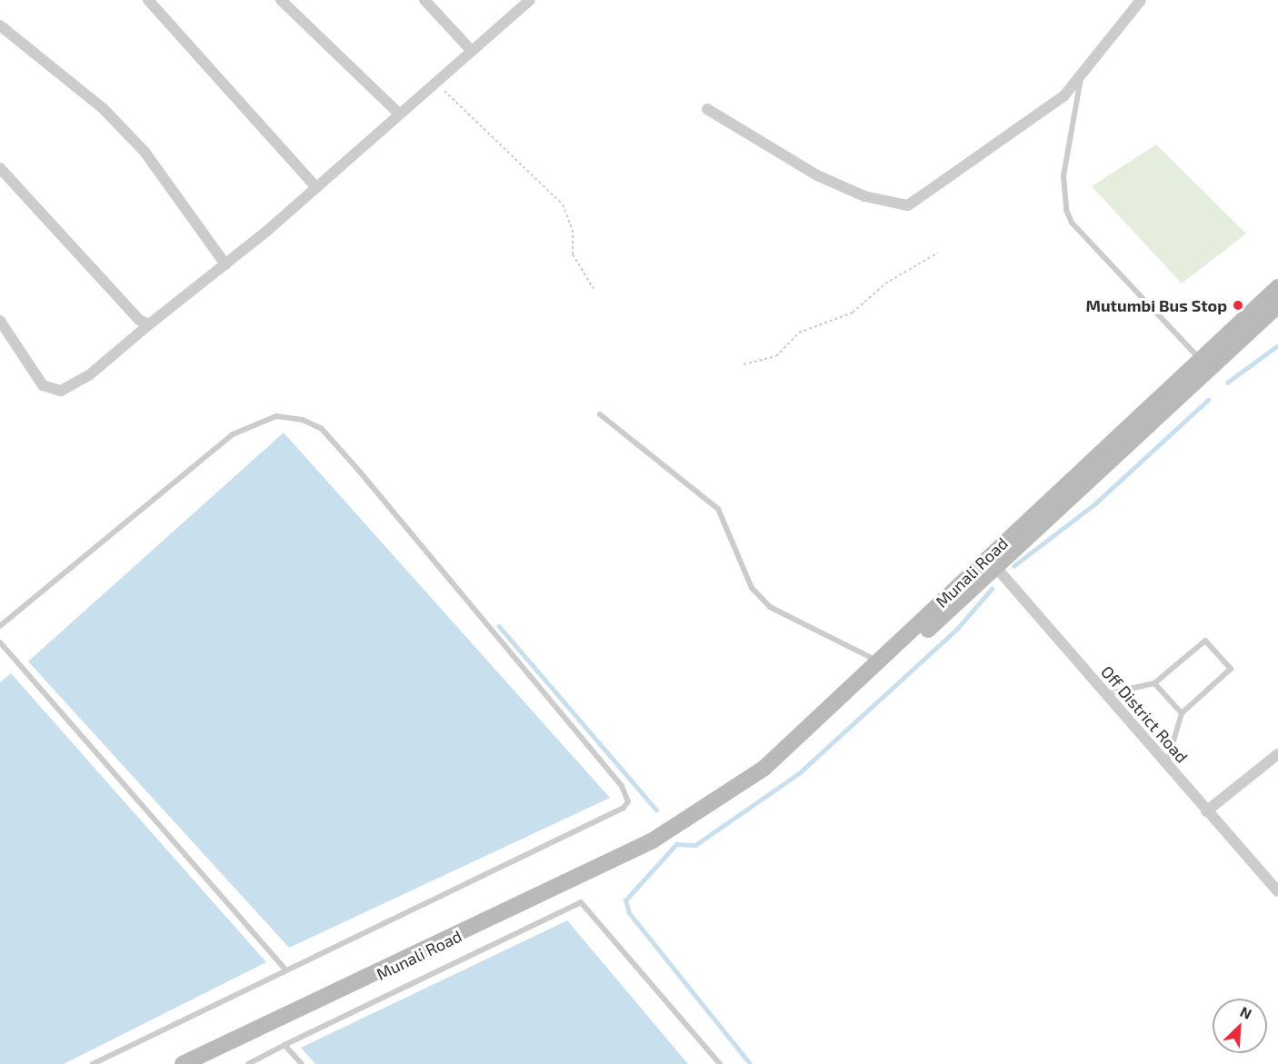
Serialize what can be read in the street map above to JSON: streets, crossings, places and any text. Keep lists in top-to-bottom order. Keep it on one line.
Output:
{"streets":{"main road":["Munali Road"],"street":["Off District Road"]},"crossings":[["Munali Road","Off District Road"]],"places":["Mutumbi Bus Stop"],"north":"top right"}
